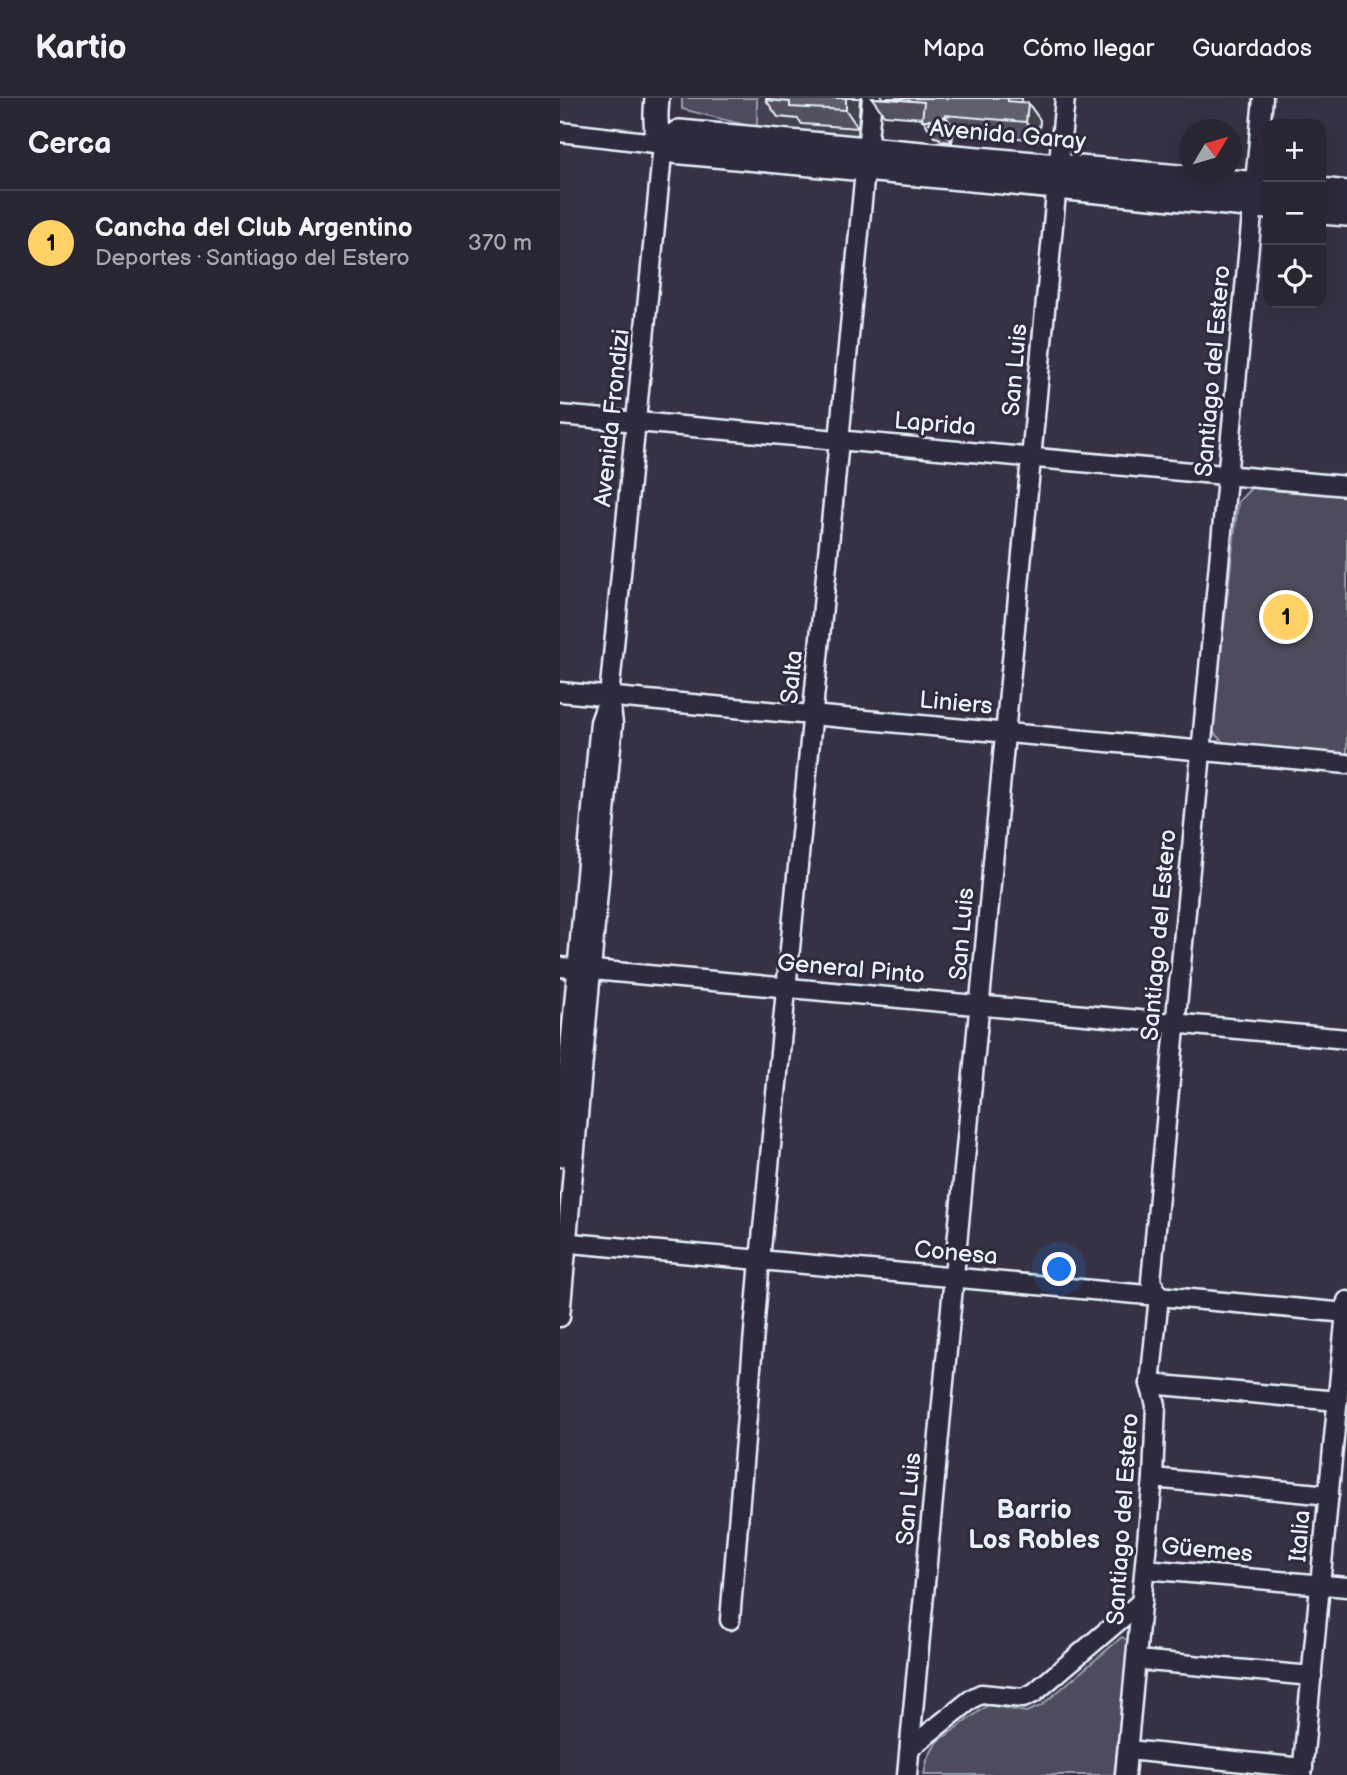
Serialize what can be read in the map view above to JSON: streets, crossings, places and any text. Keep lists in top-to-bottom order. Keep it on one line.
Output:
{"streets":{"main road":["Avenida Garay"],"street":["San Luis","Santiago del Estero","Avenida Frondizi","Laprida","Salta","Liniers","General Pinto","Conesa","Italia","Güemes"]},"crossings":[["Avenida Garay","San Luis"],["Avenida Garay","Santiago del Estero"],["Avenida Garay","Avenida Frondizi"],["Avenida Garay","Salta"],["San Luis","Laprida"],["San Luis","Liniers"],["San Luis","General Pinto"],["San Luis","Conesa"],["Santiago del Estero","Laprida"],["Santiago del Estero","Liniers"],["Santiago del Estero","General Pinto"],["Santiago del Estero","Conesa"],["Santiago del Estero","Güemes"],["Avenida Frondizi","Laprida"],["Avenida Frondizi","Liniers"],["Avenida Frondizi","General Pinto"],["Avenida Frondizi","Conesa"],["Laprida","Salta"],["Salta","Liniers"],["Salta","General Pinto"],["Salta","Conesa"],["Conesa","Italia"],["Italia","Güemes"]],"districts":["Barrio Los Robles"],"north":"top right","page":{"header":"Kartio","nav":["Mapa","Cómo llegar","Guardados"],"heading":"Cerca","map_buttons":["+","−"],"list":[{"mark":"1","name":"Cancha del Club Argentino","note":"Deportes · Santiago del Estero","value":"370 m"}],"pins":"1"}}
